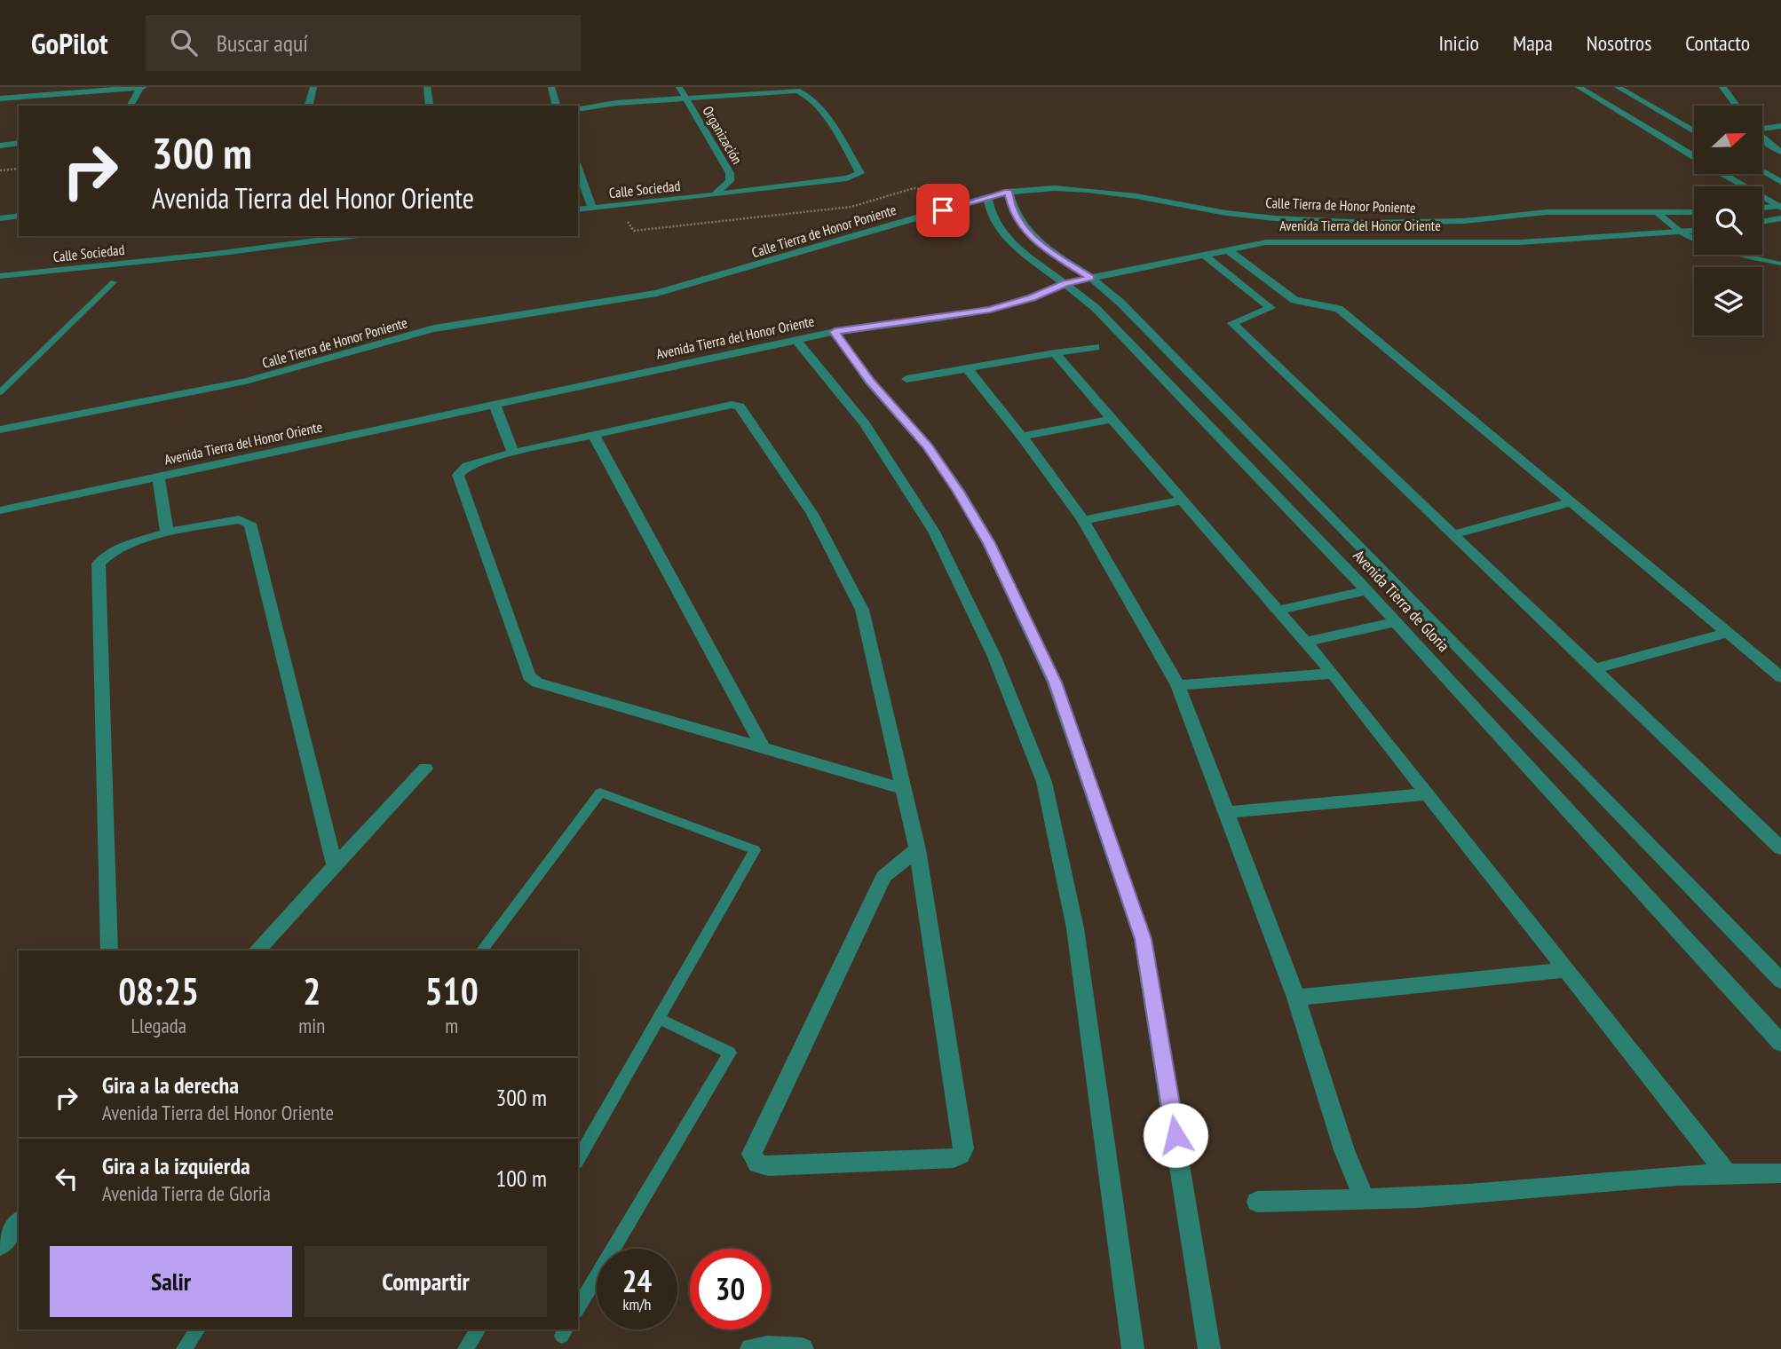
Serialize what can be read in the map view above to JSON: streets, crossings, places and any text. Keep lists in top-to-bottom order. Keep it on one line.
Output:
{"streets":{"street":["Organización","Calle Sociedad","Calle Tierra de Honor Poniente","Avenida Tierra del Honor Oriente","Avenida Tierra de Gloria"]},"crossings":[["Organización","Calle Sociedad"],["Calle Tierra de Honor Poniente","Avenida Tierra de Gloria"],["Avenida Tierra del Honor Oriente","Avenida Tierra de Gloria"]],"north":"right","page":{"header":"GoPilot","search":"Buscar aquí","nav":["Inicio","Mapa","Nosotros","Contacto"],"turn":["300 m","Avenida Tierra del Honor Oriente"],"eta":["08:25","Llegada","2","min","510","m"],"list":[{"name":"Gira a la derecha","note":"Avenida Tierra del Honor Oriente","value":"300 m"},{"name":"Gira a la izquierda","note":"Avenida Tierra de Gloria","value":"100 m"}],"buttons":["Salir","Compartir"],"speed":"24 km/h","limit":"30"}}
